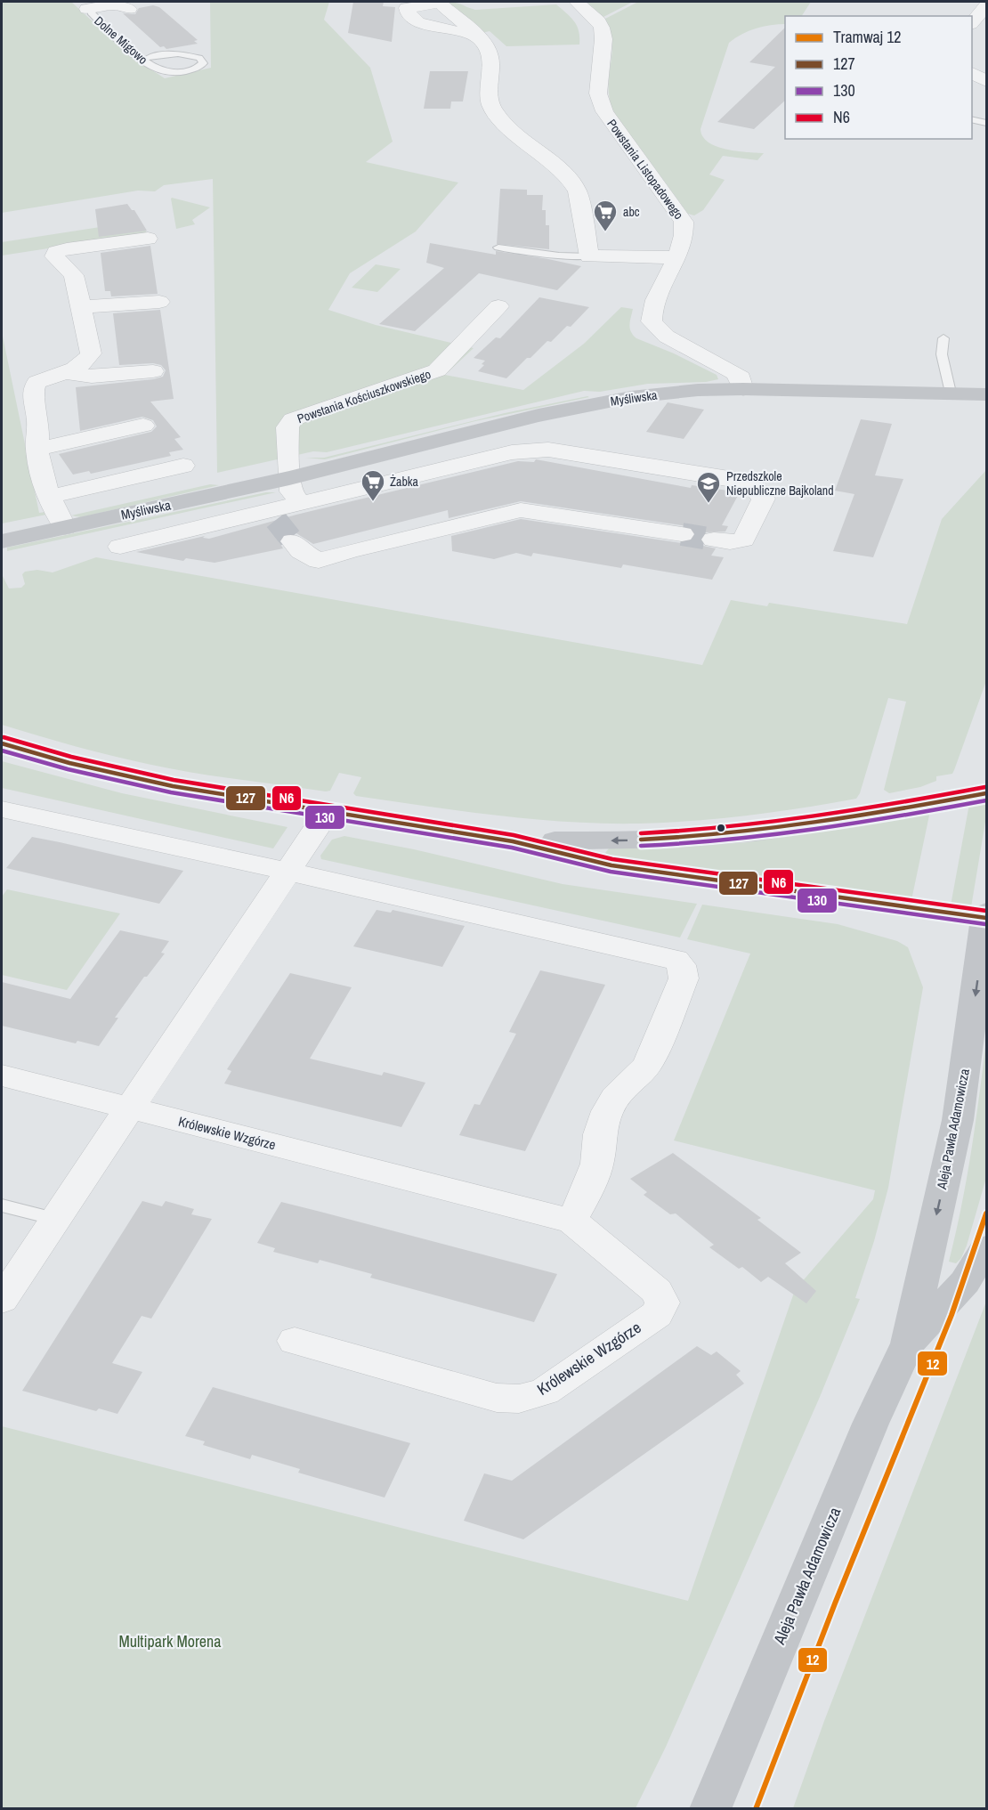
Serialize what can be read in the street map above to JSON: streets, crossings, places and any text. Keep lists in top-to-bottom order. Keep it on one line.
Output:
{"streets":{"street":["Powstania Listopadowego","Powstania Kościuszkowskiego","Myśliwska","Aleja Pawła Adamowicza","Królewskie Wzgórze"],"lane":["Dolne Migowo"]},"crossings":[["Powstania Listopadowego","Myśliwska"],["Powstania Kościuszkowskiego","Myśliwska"]],"one_way":["Aleja Pawła Adamowicza"],"parks":["Multipark Morena"],"places":{"supermarket":["abc","Żabka"],"school or university":["Przedszkole Niepubliczne Bajkoland"]},"lines":["transit line N6","transit line 127","transit line 130","tram line 12"],"legend":["Tramwaj 12","127","130","N6"]}
